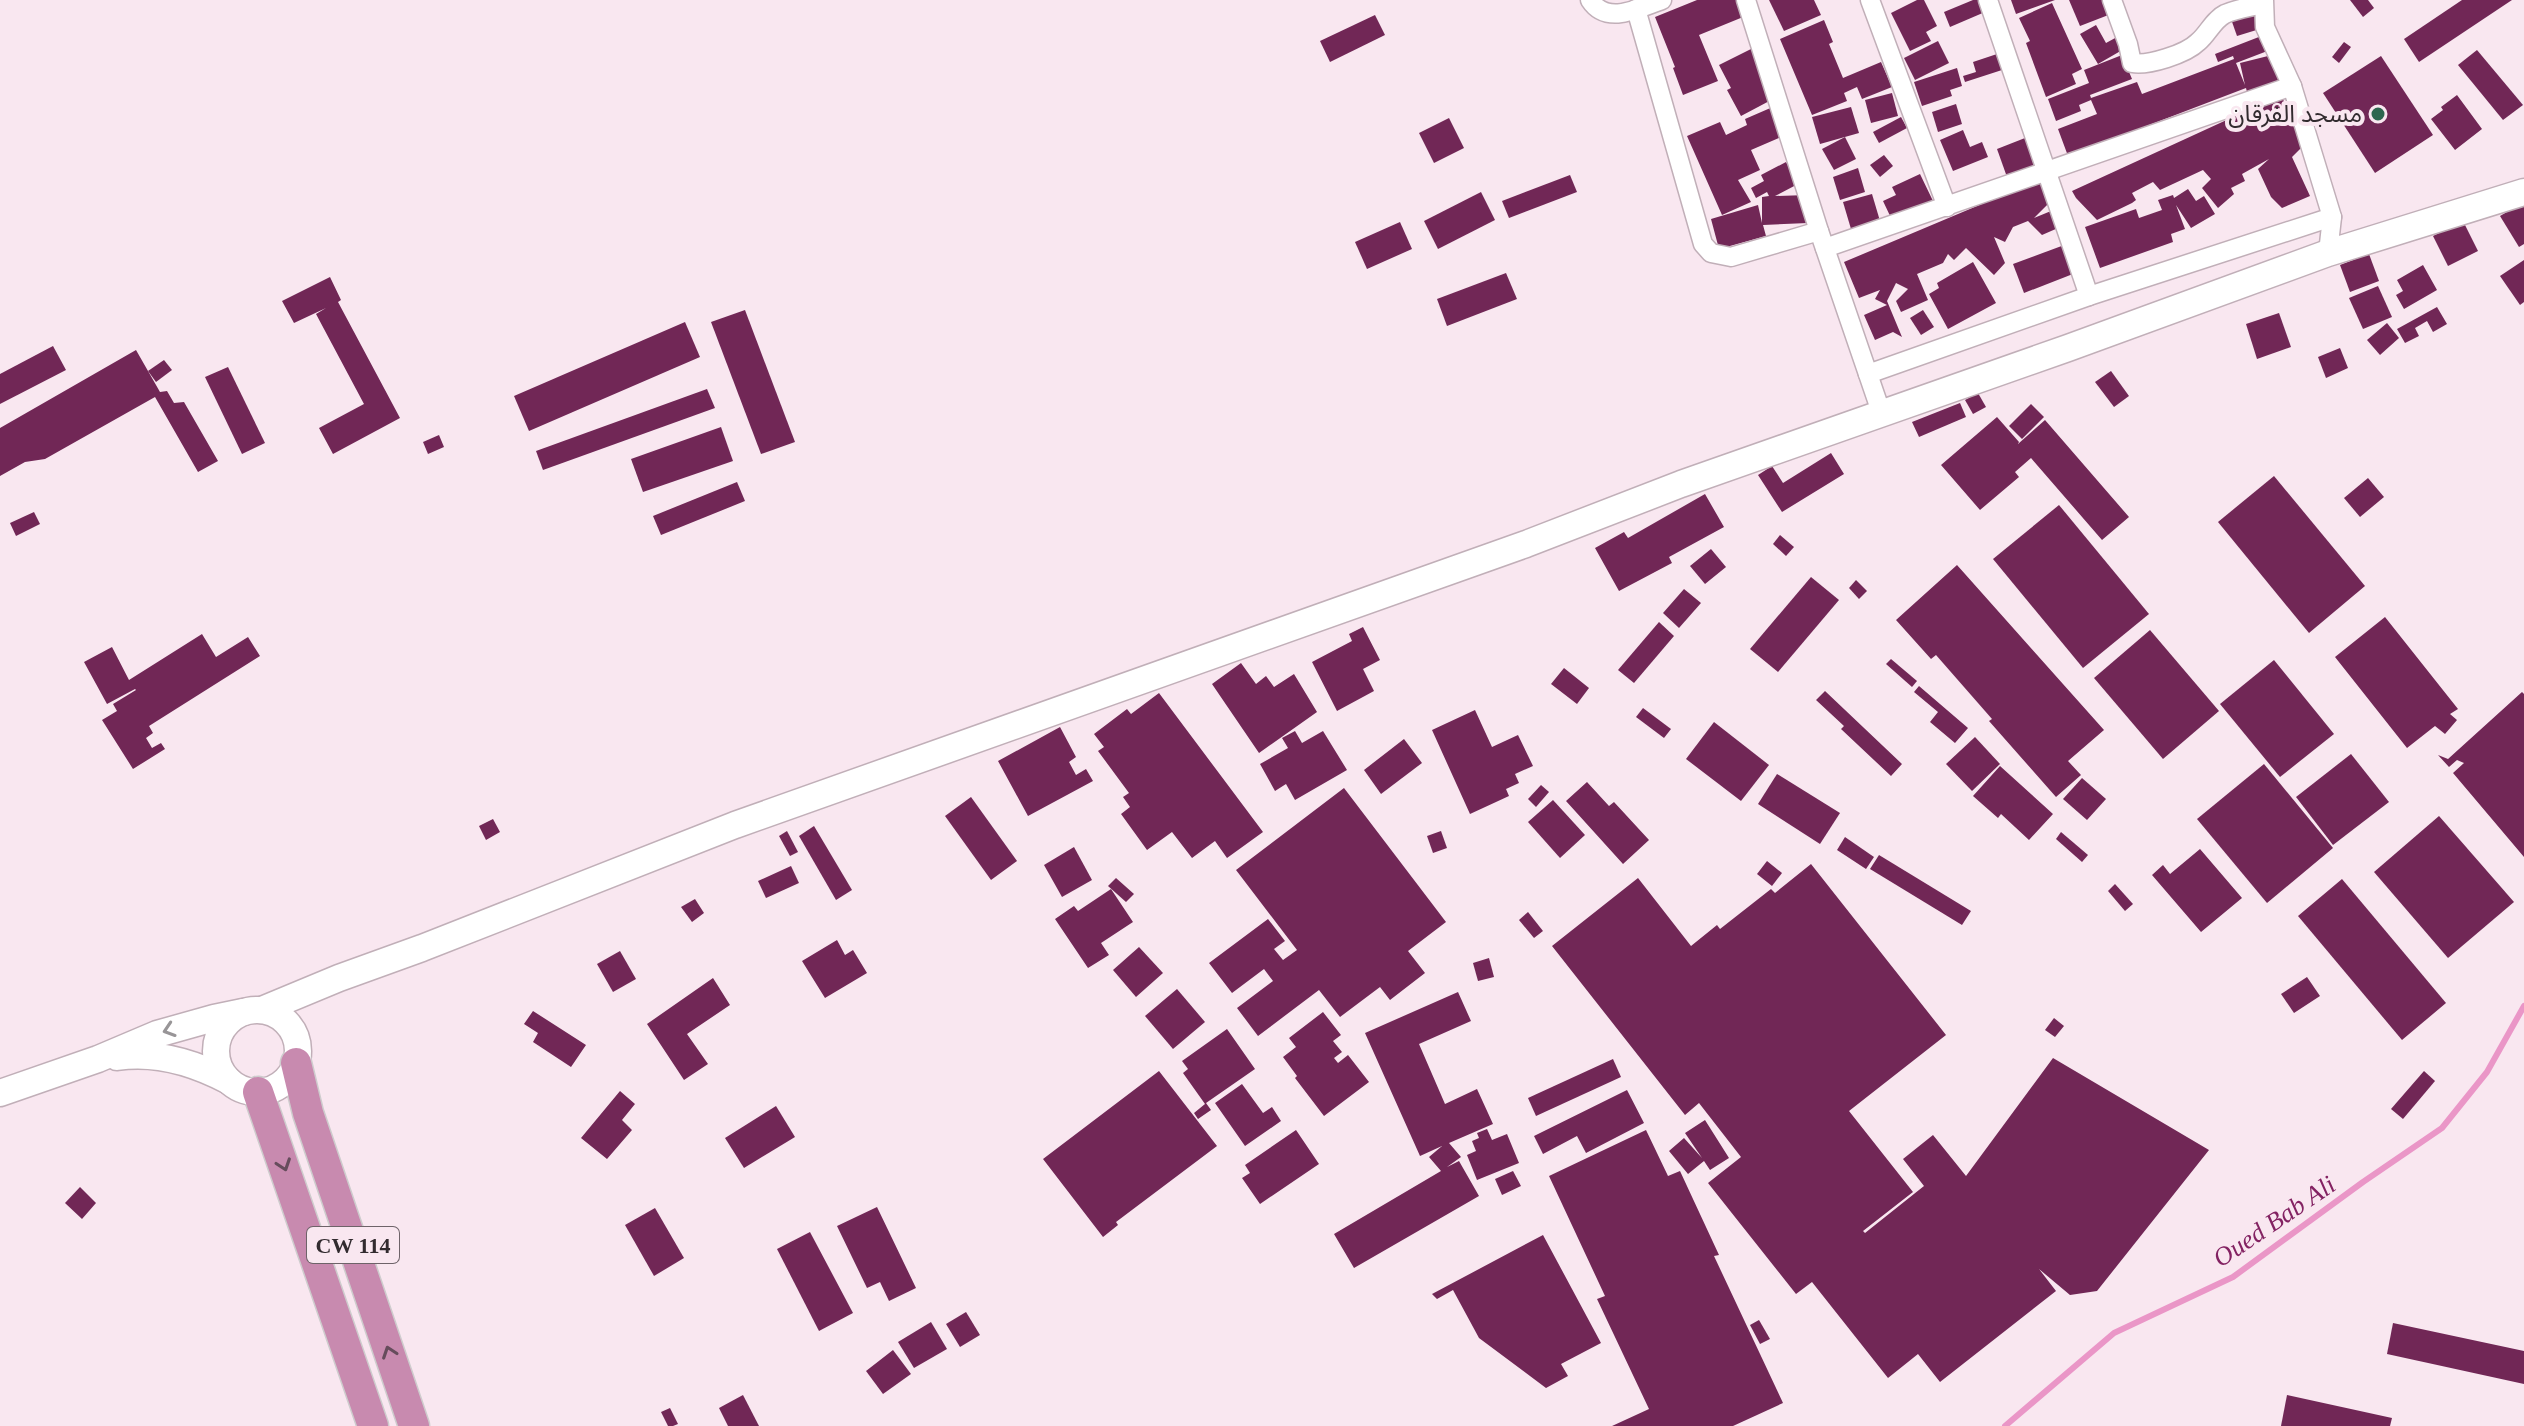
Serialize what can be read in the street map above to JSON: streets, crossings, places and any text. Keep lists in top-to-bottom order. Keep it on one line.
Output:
{"streets":{"highway":["CW 114"]},"water":["Oued Bab Ali"],"places":["مسجد الفرقان"]}
